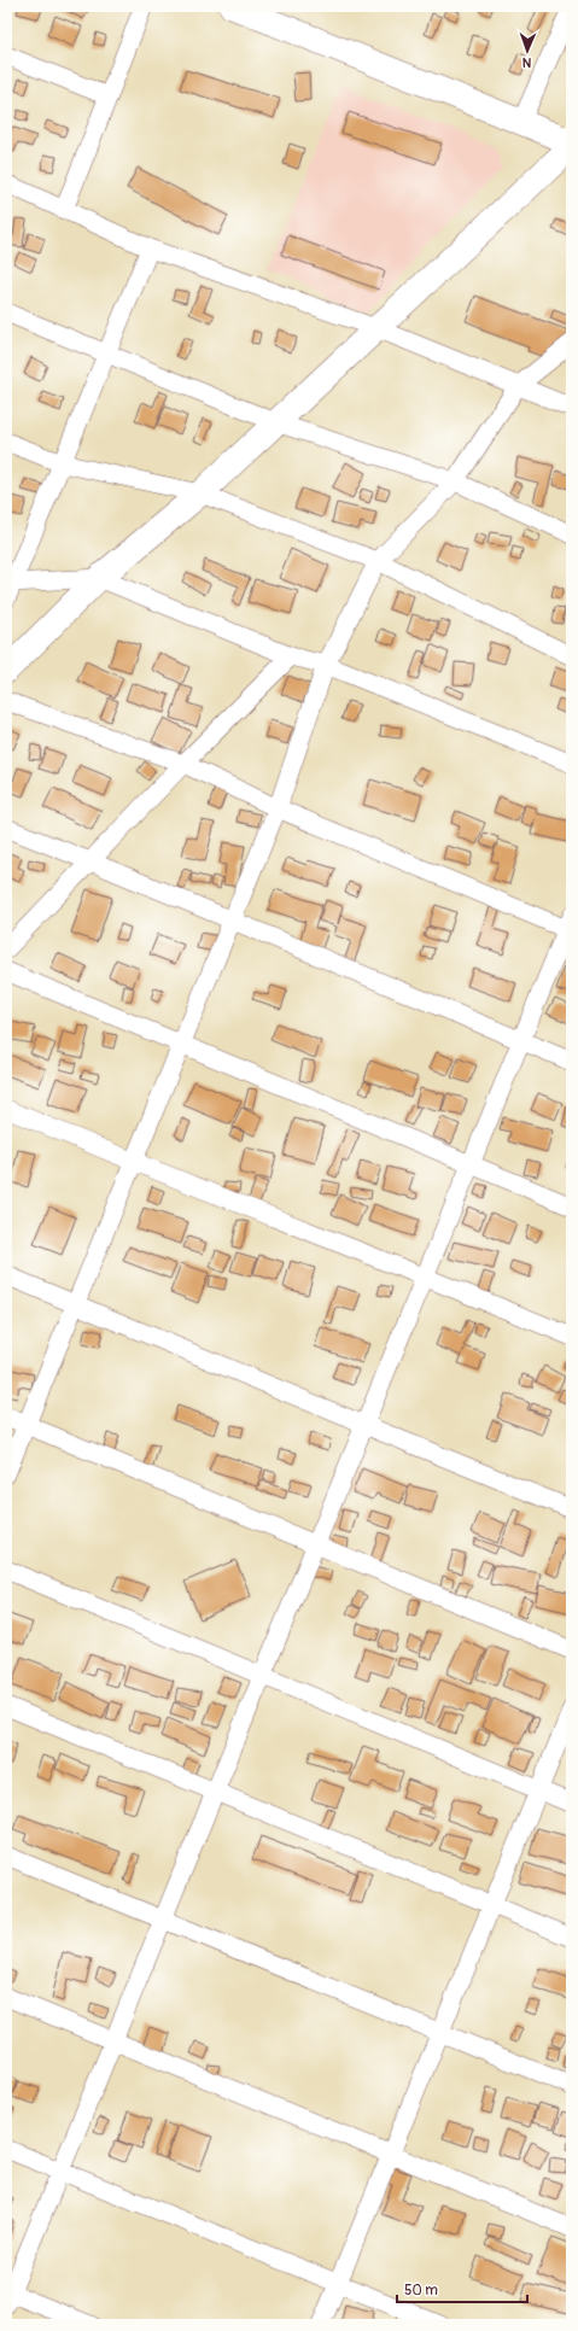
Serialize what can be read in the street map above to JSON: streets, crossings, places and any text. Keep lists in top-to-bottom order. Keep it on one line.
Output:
{"scale_bar":"50 m","north":"bottom"}
